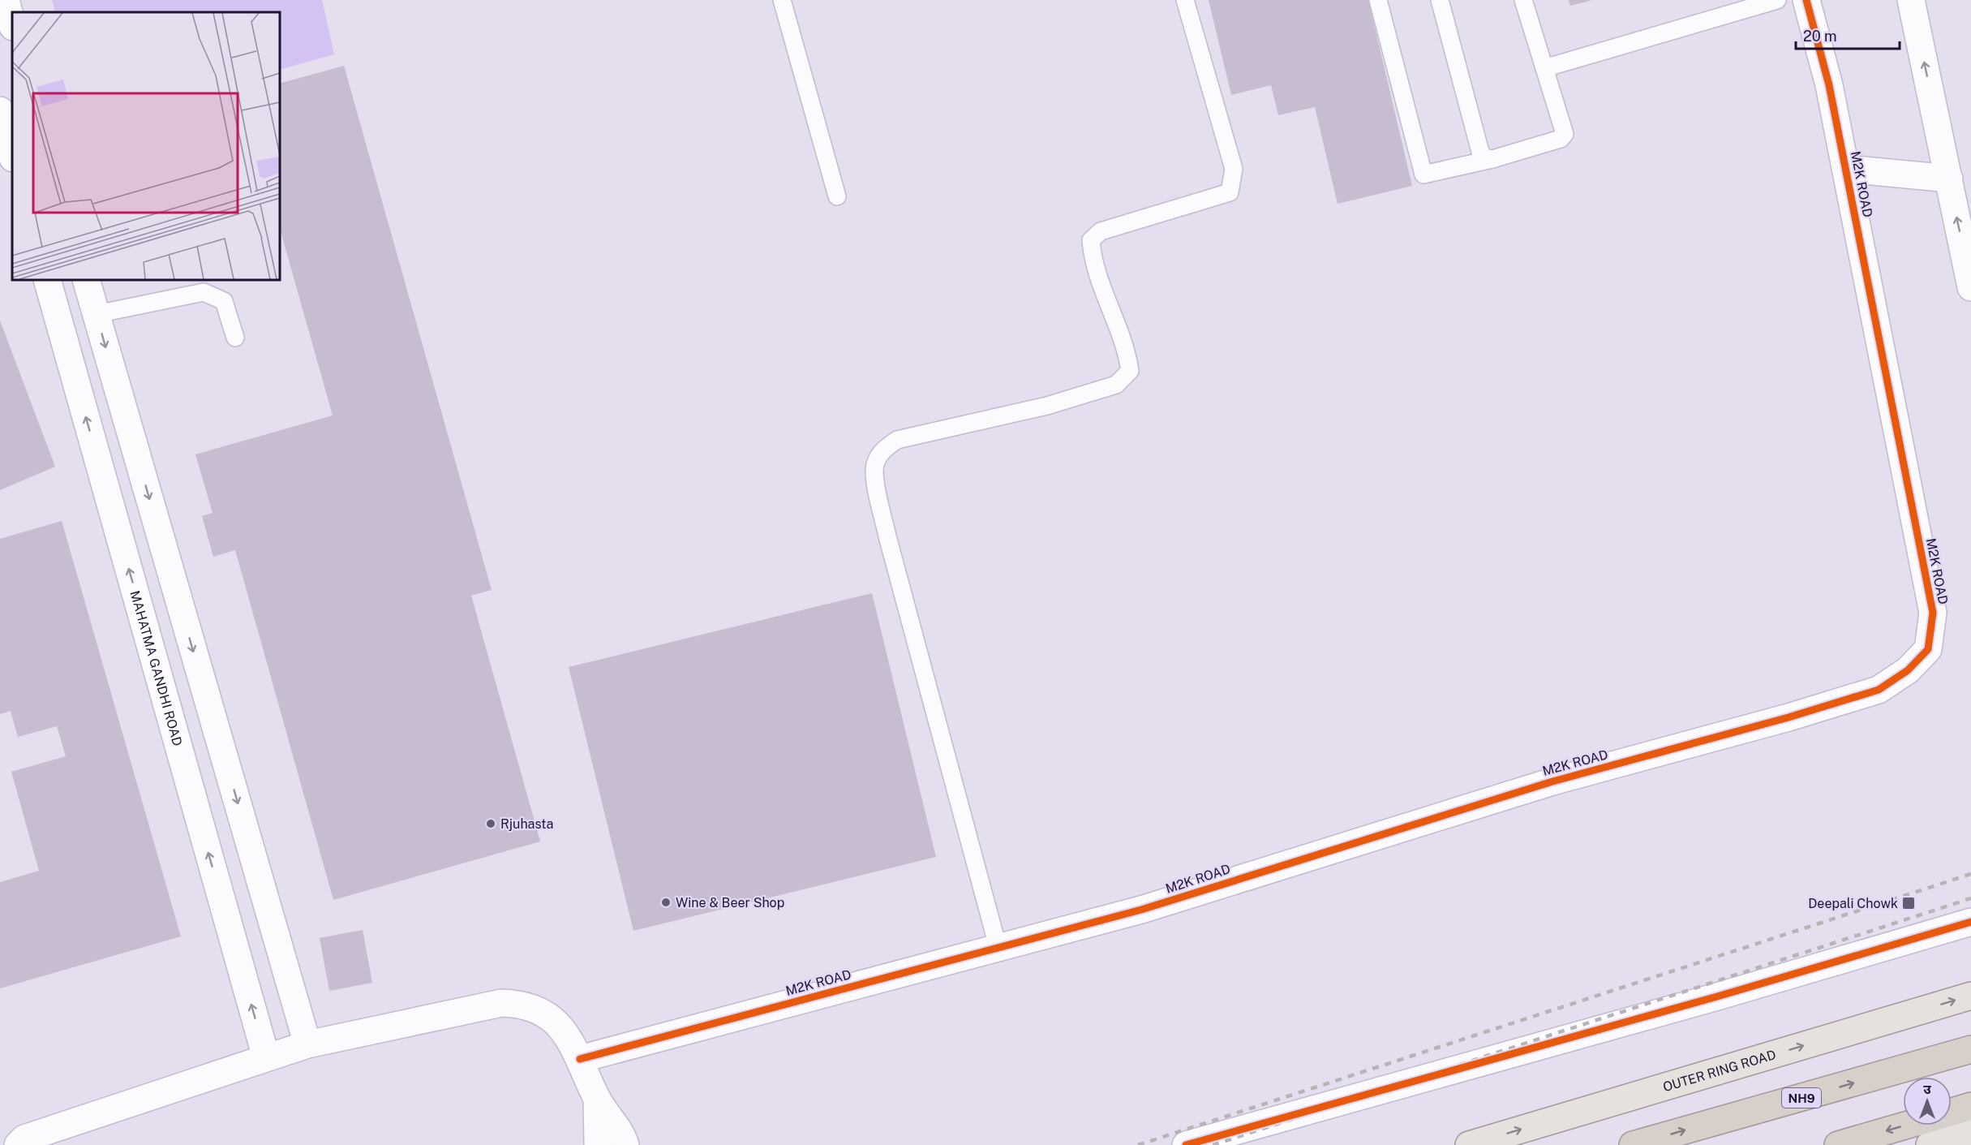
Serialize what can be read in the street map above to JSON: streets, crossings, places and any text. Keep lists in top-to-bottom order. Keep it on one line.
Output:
{"streets":{"highway":["NH9"],"main road":["OUTER RING ROAD"],"street":["M2K ROAD","MAHATMA GANDHI ROAD"]},"one_way":["OUTER RING ROAD"],"places":{"other":["Rjuhasta","Wine & Beer Shop"],"transit":["Deepali Chowk"]},"scale_bar":"20 m","north":"top"}
